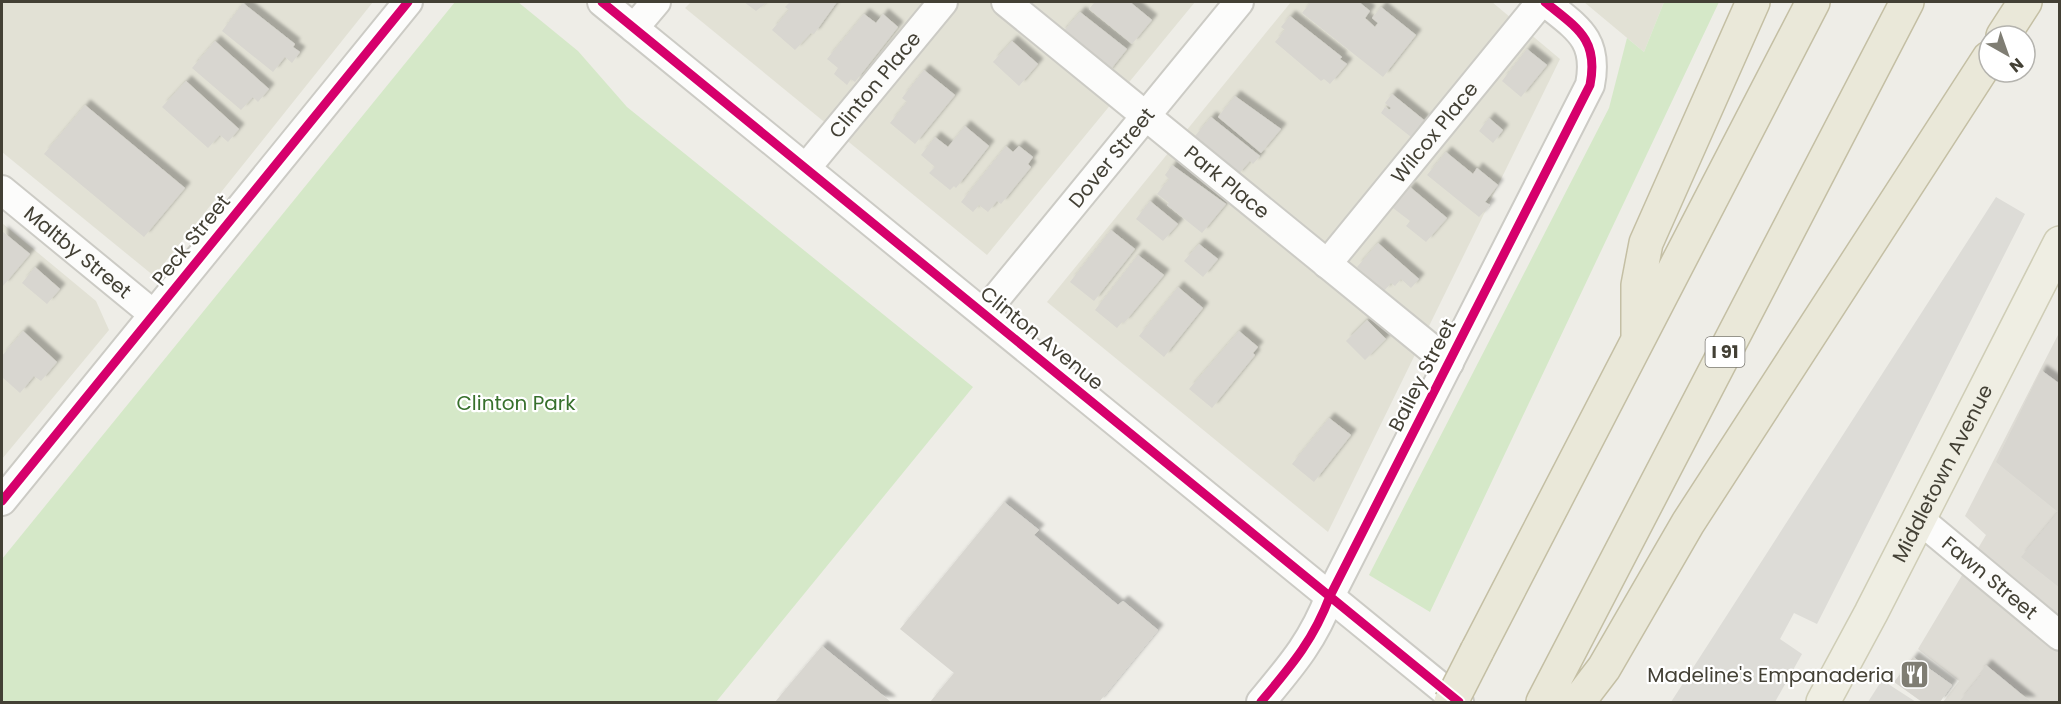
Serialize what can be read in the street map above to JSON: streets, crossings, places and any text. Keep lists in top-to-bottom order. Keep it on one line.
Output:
{"streets":{"highway":["I 91"],"main road":["Middletown Avenue"],"street":["Clinton Place","Wilcox Place","Dover Street","Park Place","Peck Street","Maltby Street","Clinton Avenue","Bailey Street","Fawn Street"]},"crossings":[["Clinton Place","Clinton Avenue"],["Wilcox Place","Park Place"],["Wilcox Place","Bailey Street"],["Dover Street","Park Place"],["Dover Street","Clinton Avenue"],["Park Place","Bailey Street"],["Peck Street","Maltby Street"],["Clinton Avenue","Bailey Street"],["Middletown Avenue","Fawn Street"]],"parks":["Clinton Park"],"places":{"restaurant":["Madeline's Empanaderia"]},"north":"bottom right"}
